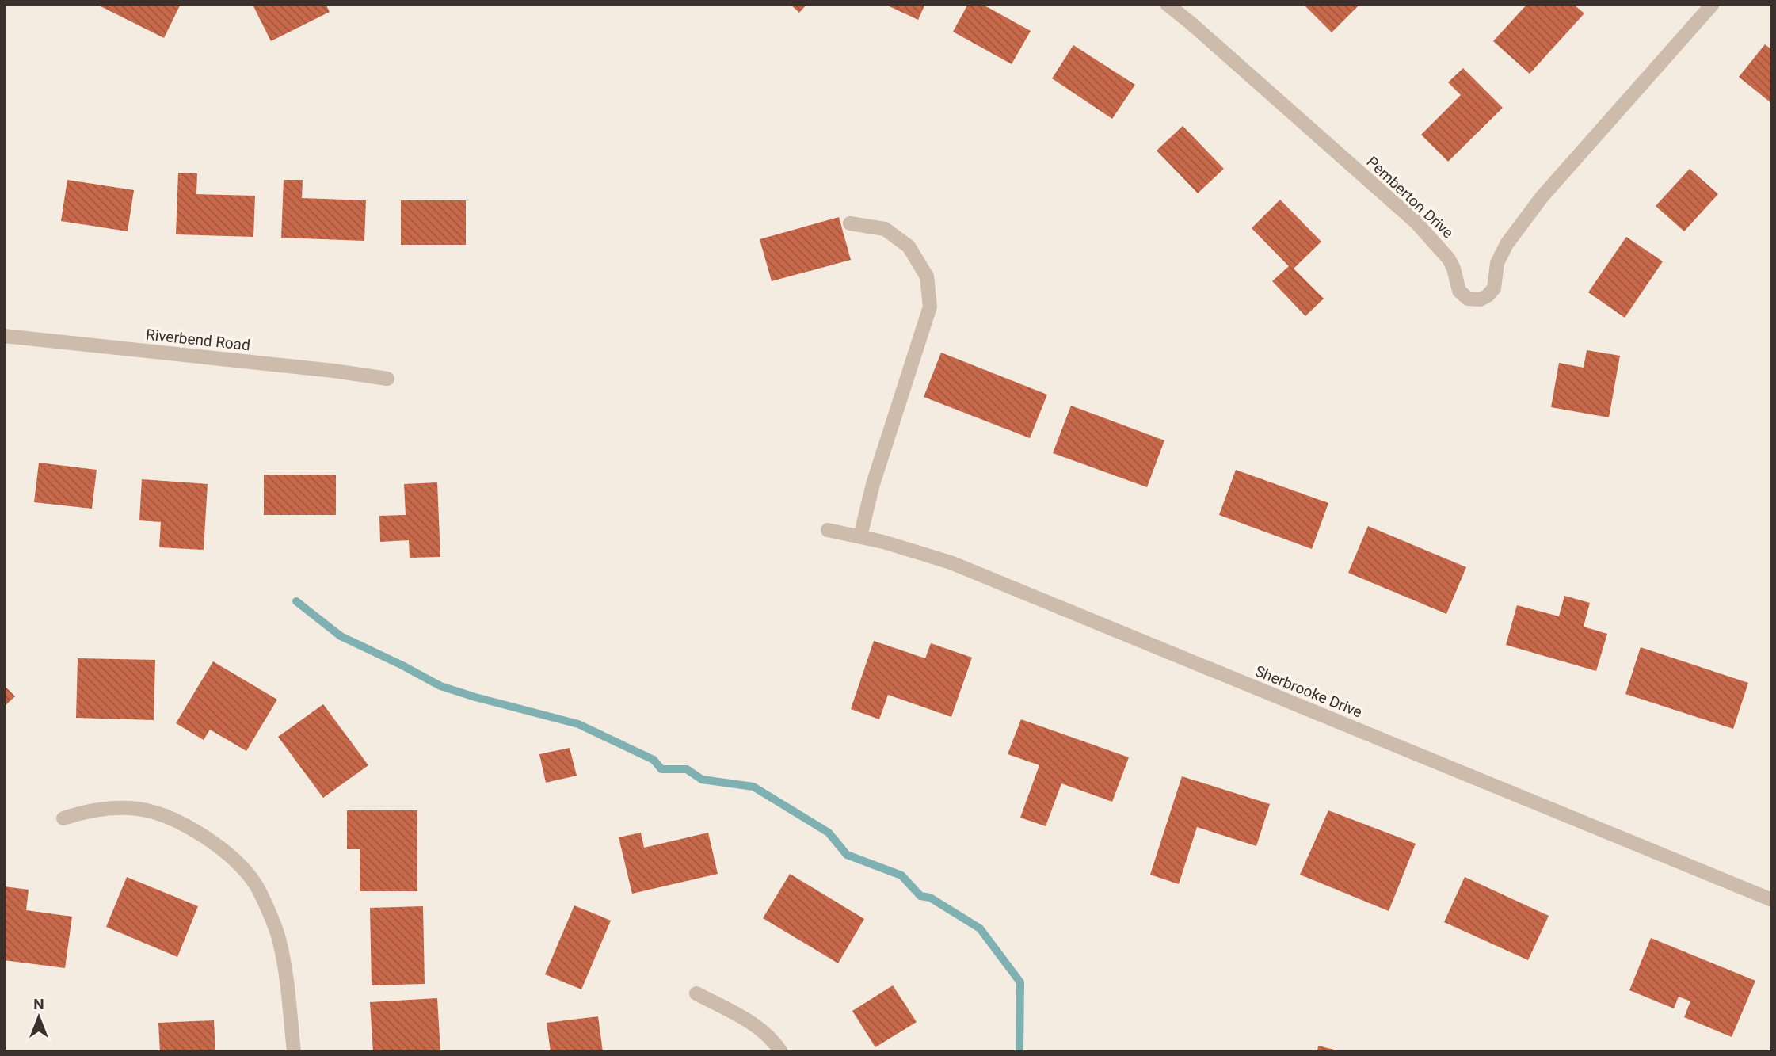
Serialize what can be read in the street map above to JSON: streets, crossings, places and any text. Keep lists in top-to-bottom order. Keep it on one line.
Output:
{"streets":{"street":["Pemberton Drive","Riverbend Road","Sherbrooke Drive"]},"north":"top"}
